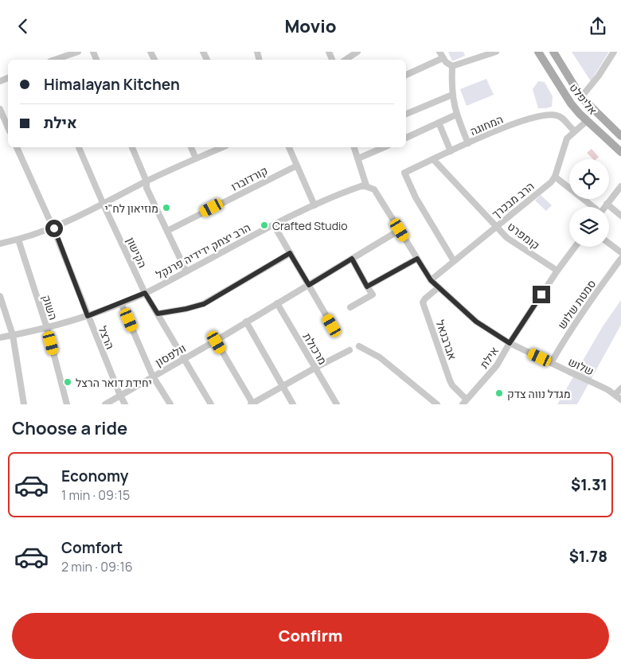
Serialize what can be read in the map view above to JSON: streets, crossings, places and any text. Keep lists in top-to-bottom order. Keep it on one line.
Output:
{"streets":{"main road":["אליפלט"],"street":["המחוגה","קורדוברו","הרב מבכרך","קומפרט","הרב יצחק ידידיה פרנקל","הקישון","סמטת שלוש","השוק","הרצל","אברבנאל","מרכולת","וולפסון","אילת","שלוש"]},"crossings":[["אליפלט","הרב מבכרך"],["המחוגה","הרב מבכרך"],["המחוגה","קומפרט"],["הרב מבכרך","קומפרט"],["קומפרט","אילת"],["הרב יצחק ידידיה פרנקל","הקישון"],["הרב יצחק ידידיה פרנקל","השוק"],["הרב יצחק ידידיה פרנקל","הרצל"],["הקישון","וולפסון"],["סמטת שלוש","שלוש"],["הרצל","וולפסון"],["אברבנאל","אילת"],["מרכולת","וולפסון"],["אילת","שלוש"]],"places":["מוזיאון לח\"י","Crafted Studio","יחידת דואר הרצל","מגדל נווה צדק"],"page":{"header":"Movio","banner":["Himalayan Kitchen","אילת"],"heading":"Choose a ride","list":[{"name":"Economy","note":"1 min · 09:15","value":"$1.31"},{"name":"Comfort","note":"2 min · 09:16","value":"$1.78"}],"buttons":"Confirm"}}
